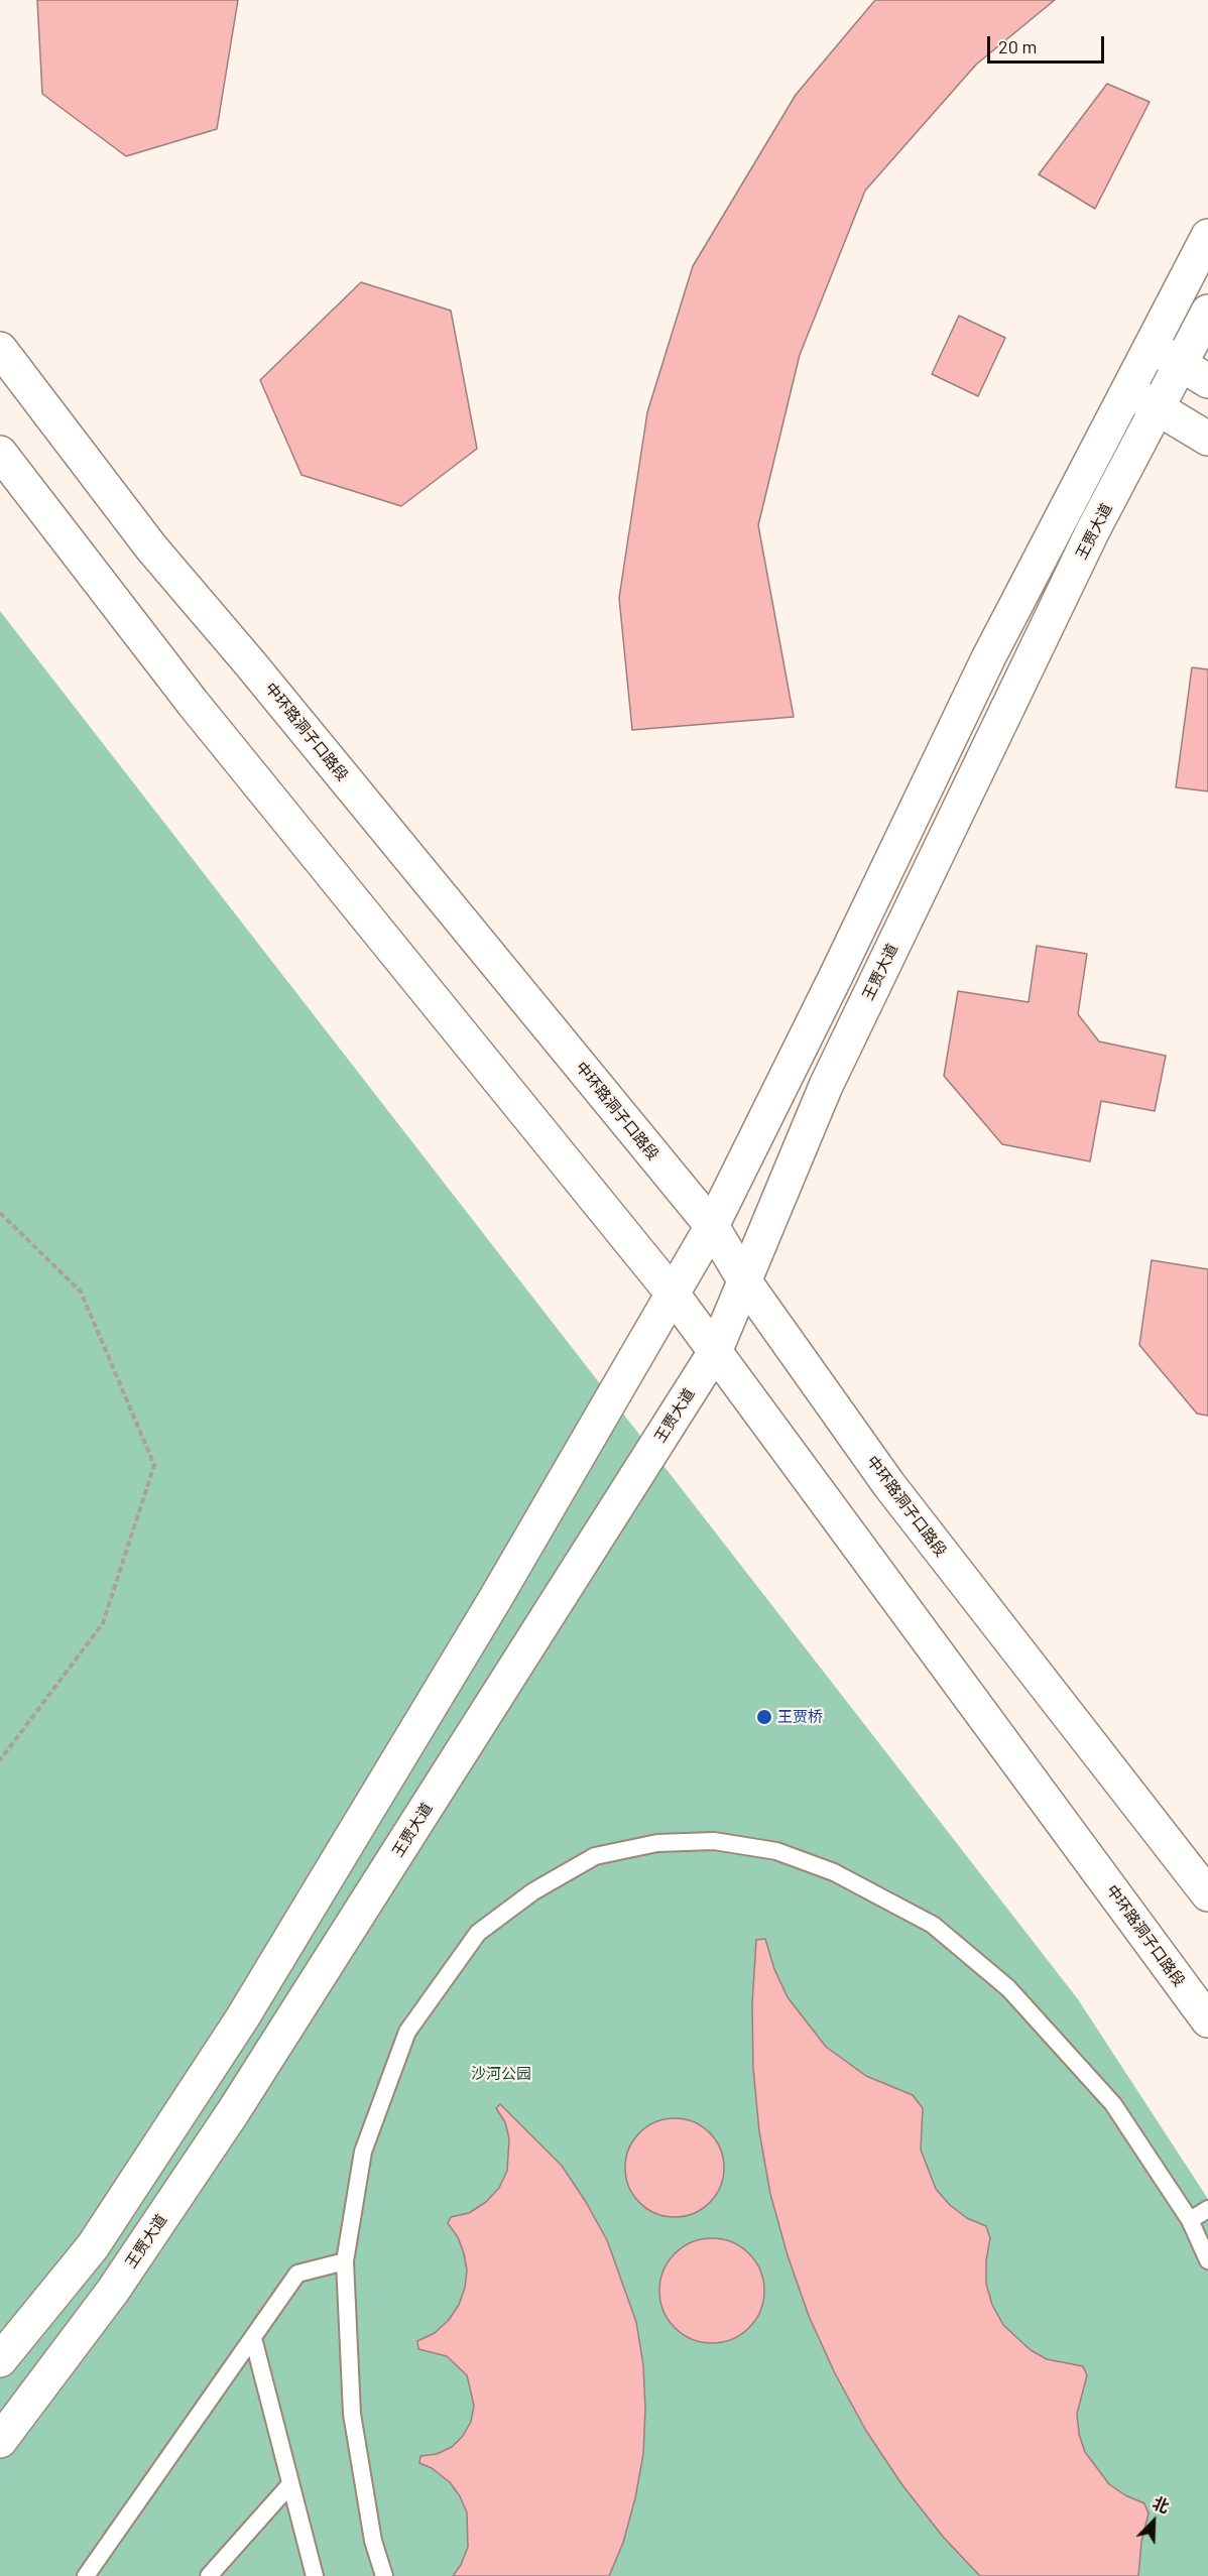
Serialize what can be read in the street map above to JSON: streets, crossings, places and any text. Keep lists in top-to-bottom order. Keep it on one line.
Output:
{"streets":{"main road":["王贾大道","中环路洞子口路段"]},"crossings":[["王贾大道","中环路洞子口路段"]],"parks":["沙河公园"],"places":["王贾桥"],"scale_bar":"20 m","north":"top right"}
